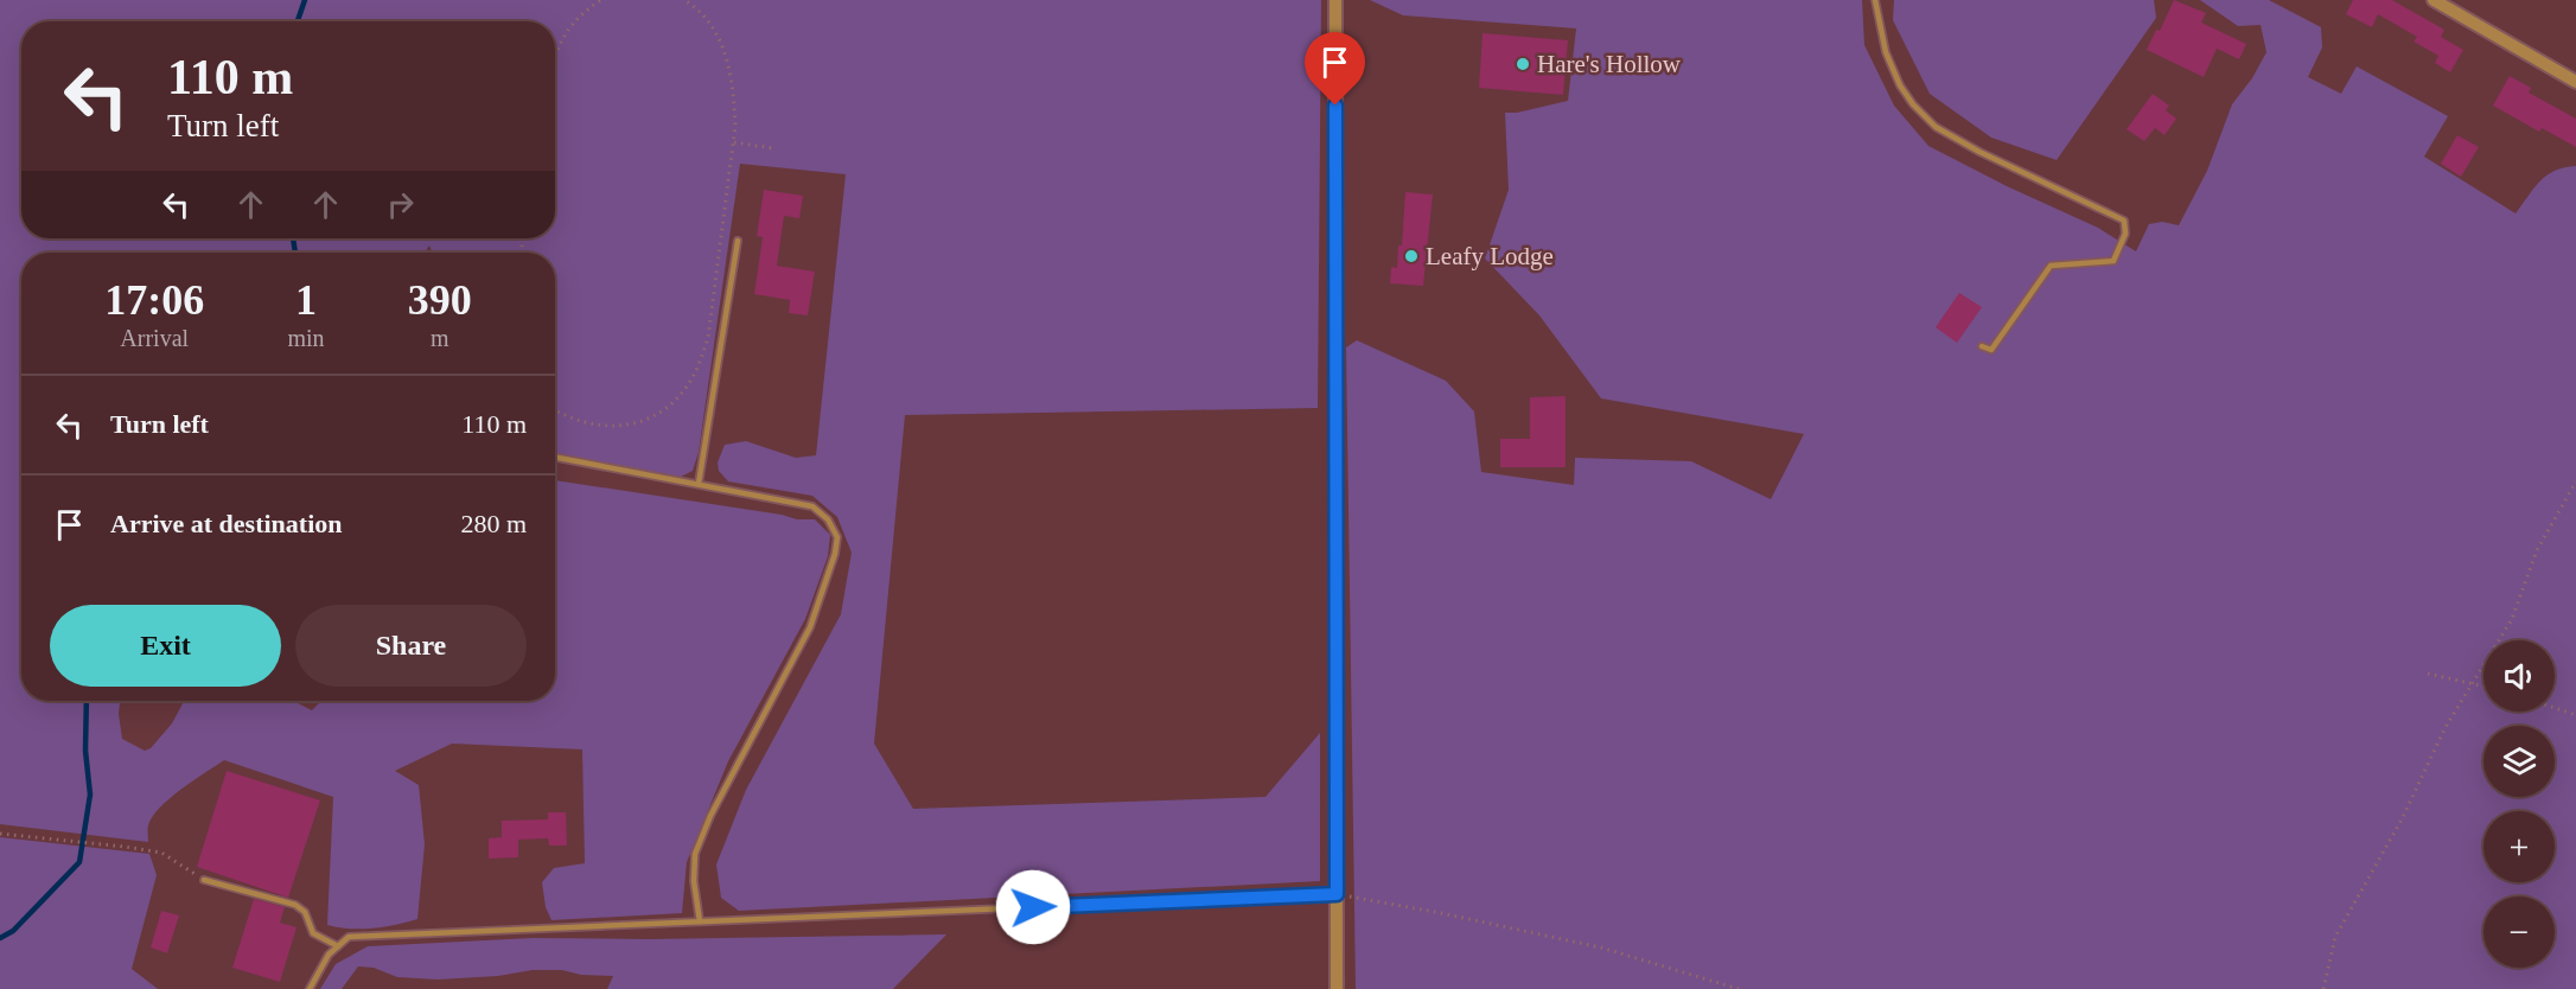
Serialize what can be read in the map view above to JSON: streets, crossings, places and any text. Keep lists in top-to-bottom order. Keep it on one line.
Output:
{"places":["Hare's Hollow","Leafy Lodge"],"page":{"turn":["110 m","Turn left"],"eta":["17:06","Arrival","1","min","390","m"],"list":[{"name":"Turn left","value":"110 m"},{"name":"Arrive at destination","value":"280 m"}],"buttons":["Exit","Share"],"map_buttons":["+","−"]}}
